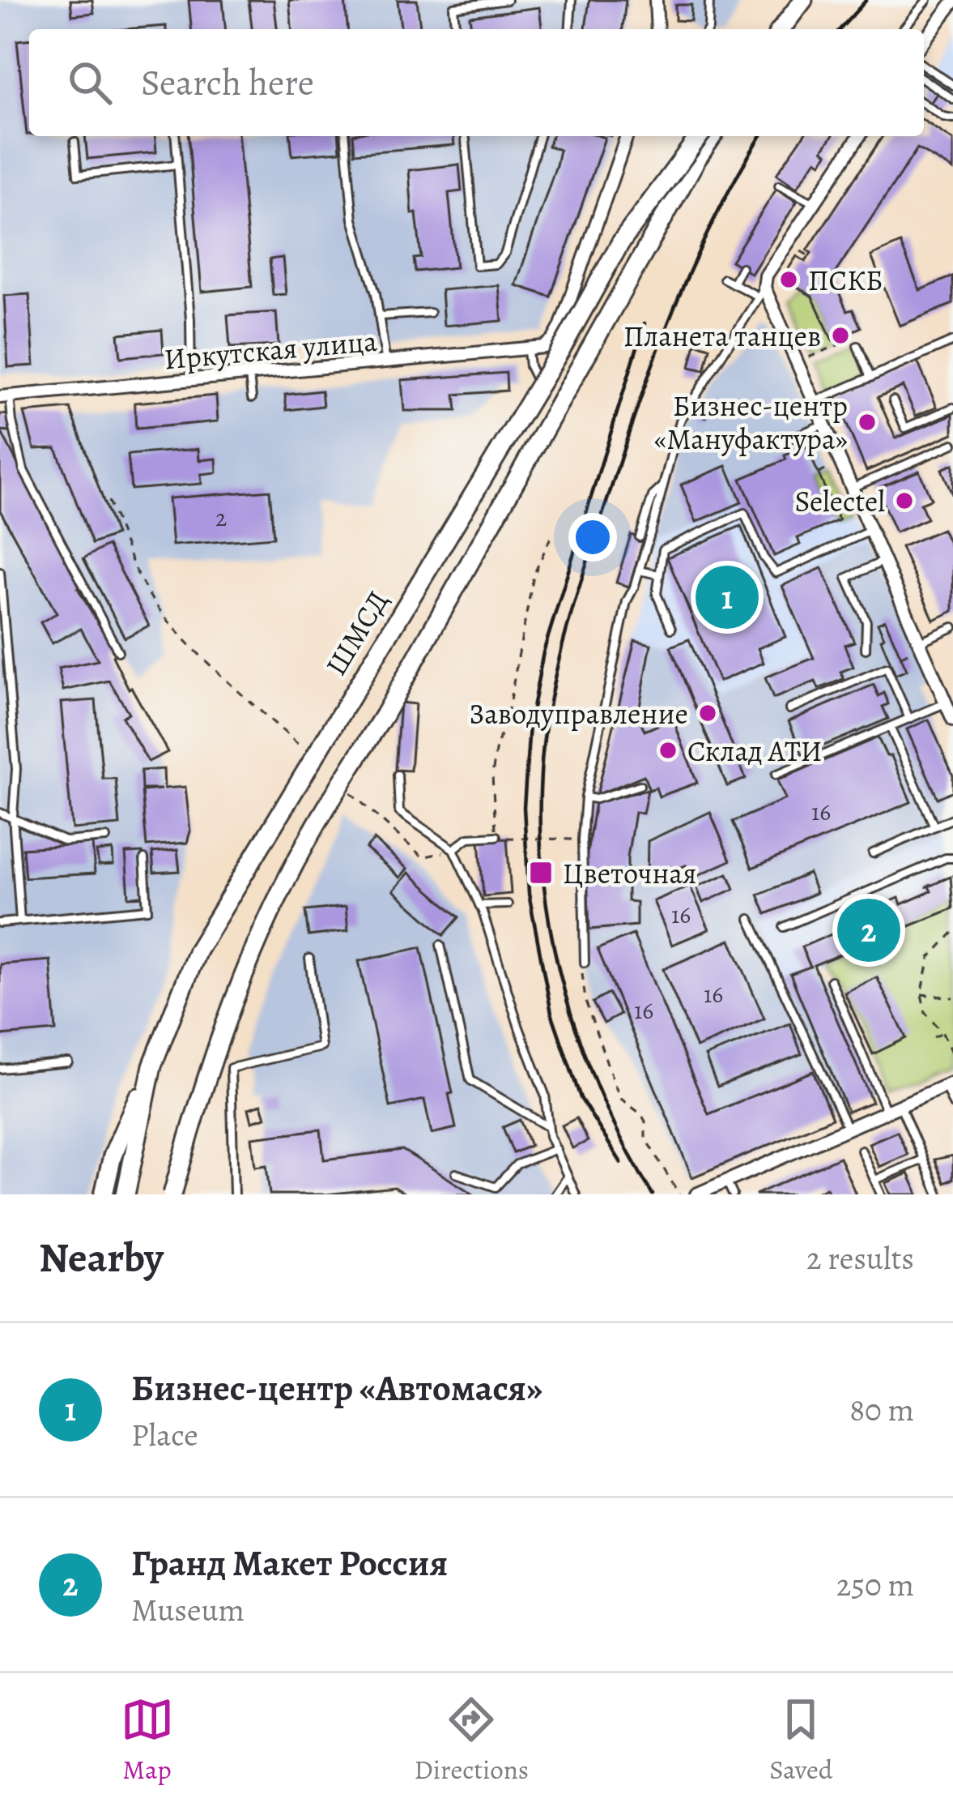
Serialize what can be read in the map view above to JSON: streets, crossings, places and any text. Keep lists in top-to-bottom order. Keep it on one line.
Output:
{"streets":{"main road":["ШМСД"],"street":["Иркутская улица"]},"places":{"other":["ПСКБ","Планета танцев","Бизнес-центр «Мануфактура»","Selectel","Заводуправление","Склад АТИ"],"transit":["Цветочная"]},"house_numbers":["2","16","16","16","16"],"page":{"search":"Search here","pins":["1","2"],"heading":["Nearby","2 results"],"list":[{"mark":"1","name":"Бизнес-центр «Автомася»","note":"Place","value":"80 m"},{"mark":"2","name":"Гранд Макет Россия","note":"Museum","value":"250 m"}],"nav":["Map","Directions","Saved"]}}
